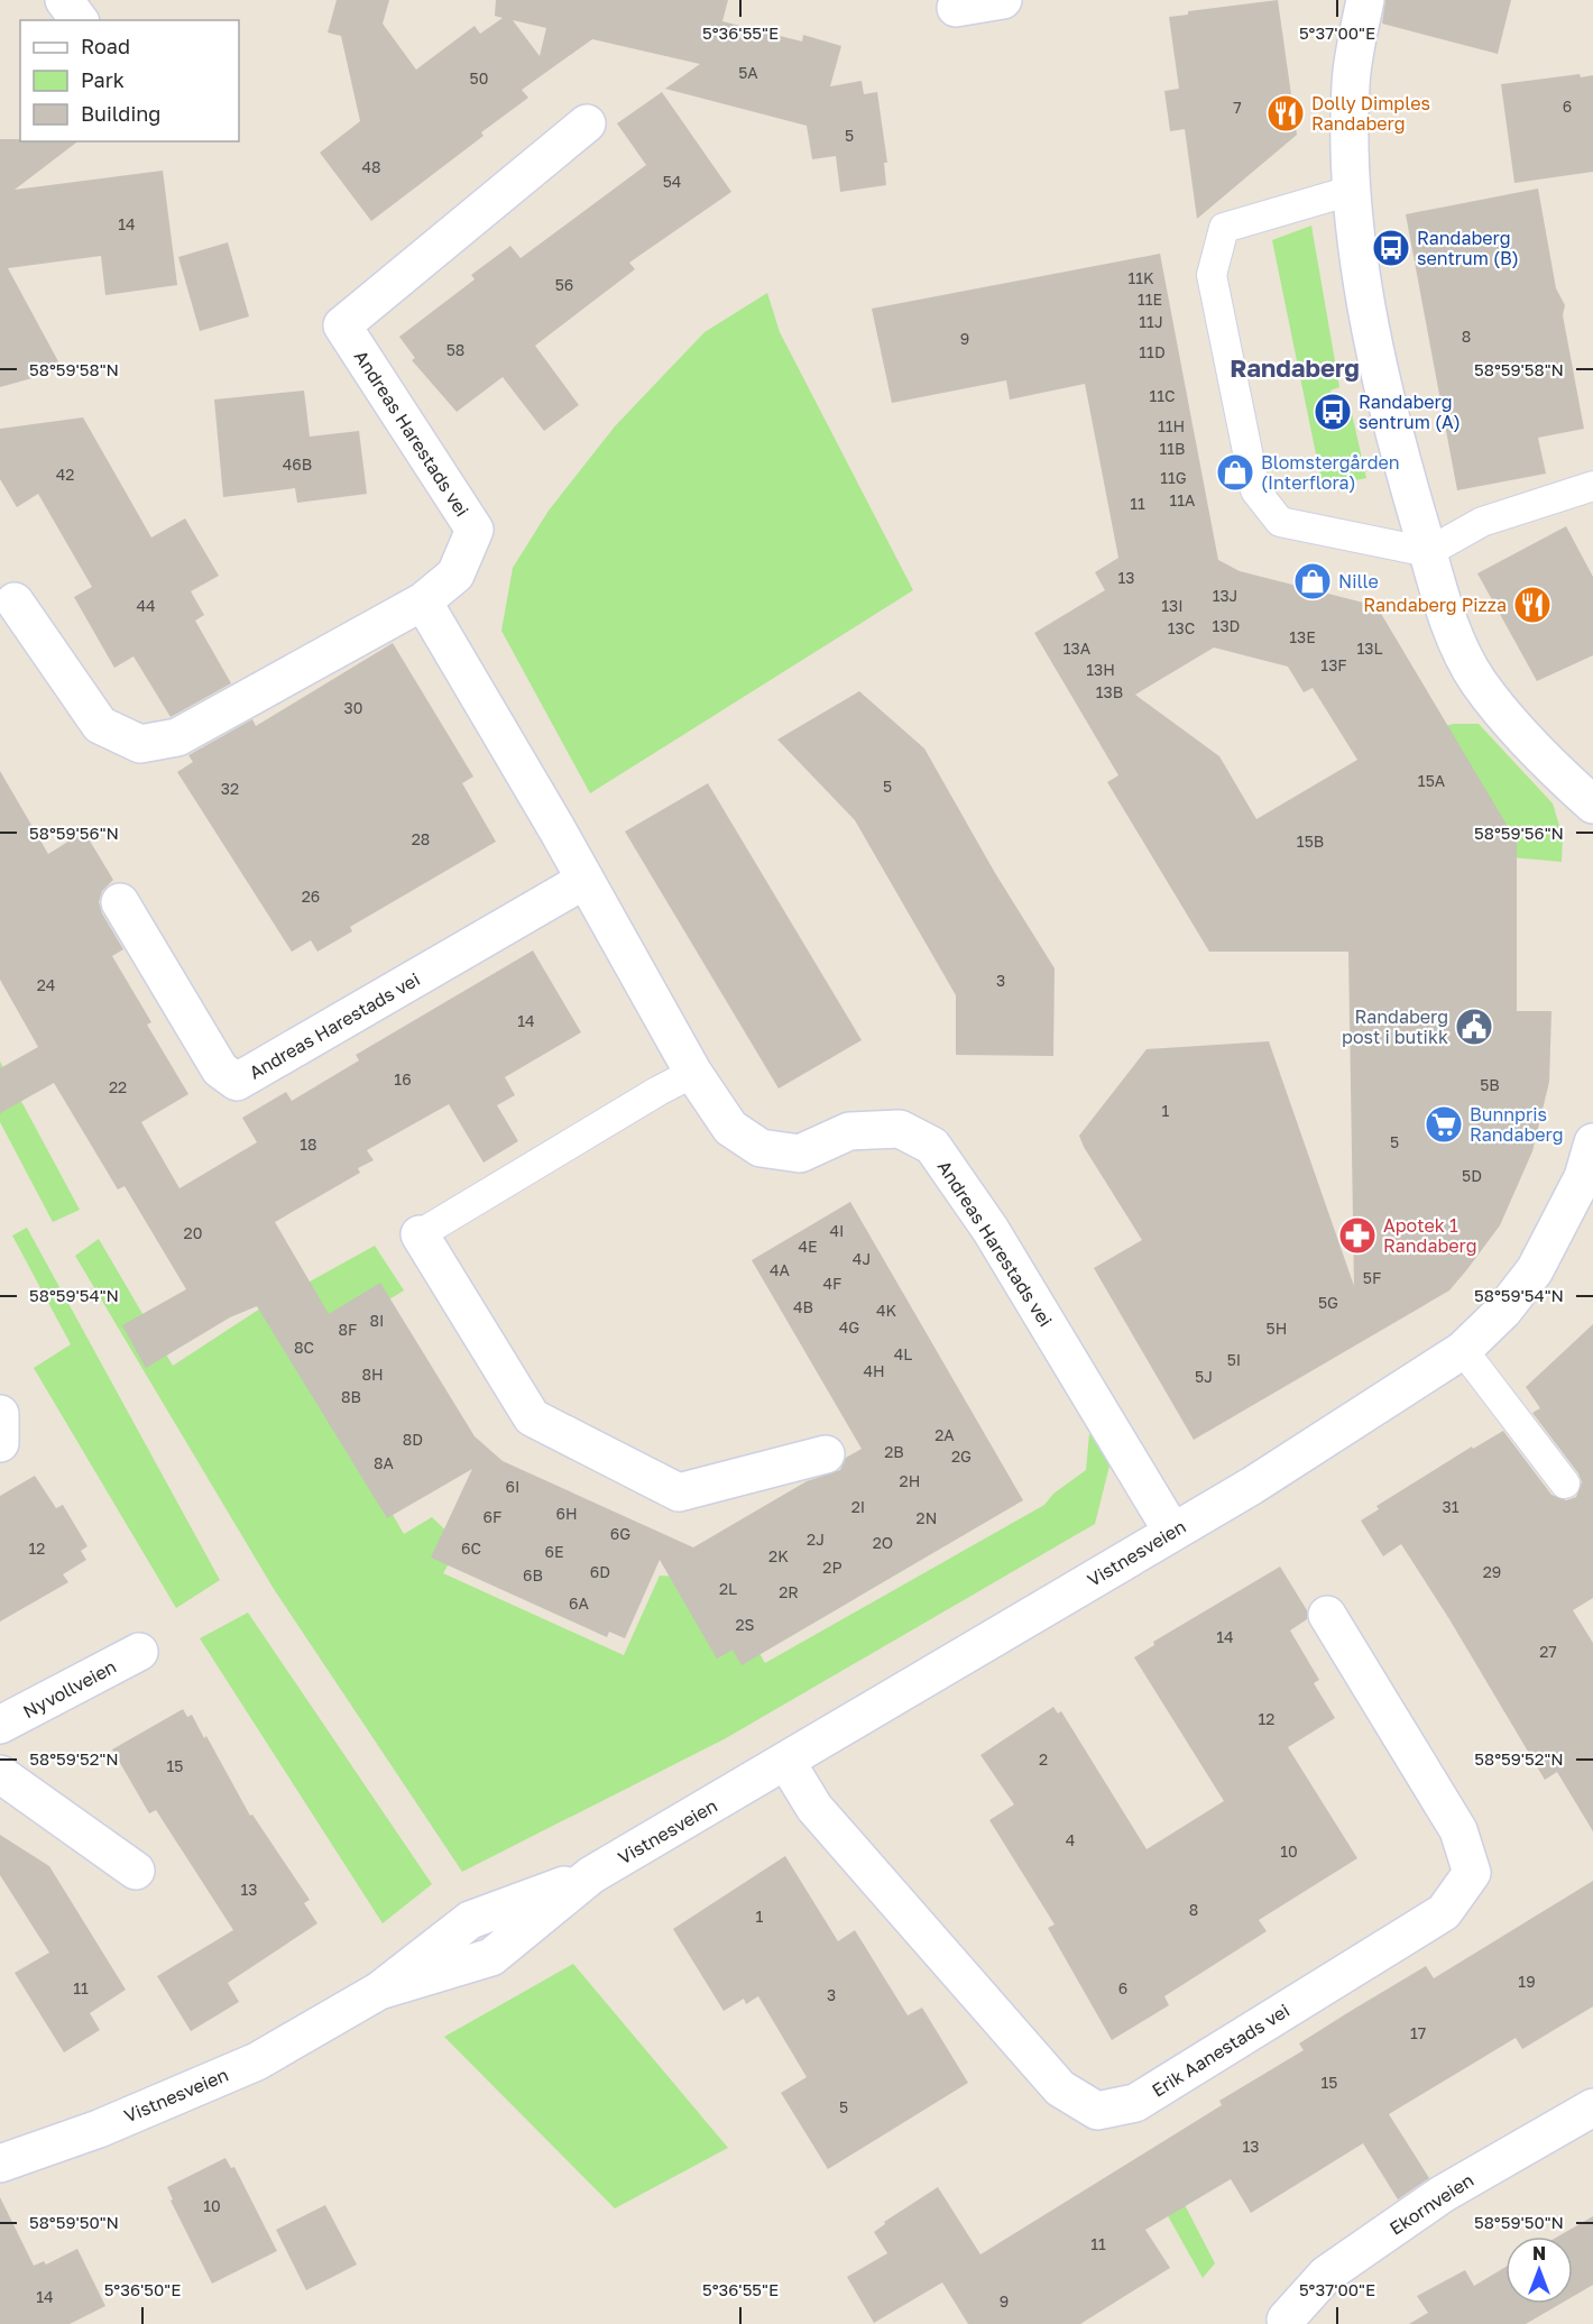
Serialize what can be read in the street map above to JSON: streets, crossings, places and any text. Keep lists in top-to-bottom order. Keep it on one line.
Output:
{"streets":{"street":["Andreas Harestads vei","Vistnesveien","Nyvollveien","Erik Aanestads vei","Ekornveien"]},"crossings":[["Andreas Harestads vei","Vistnesveien"],["Vistnesveien","Erik Aanestads vei"]],"districts":["Randaberg"],"places":{"restaurant":["Dolly Dimples Randaberg","Randaberg Pizza"],"bus stop":["Randaberg sentrum (B)","Randaberg sentrum (A)"],"shop":["Blomstergården (Interflora)","Nille"],"public building":["Randaberg post i butikk"],"supermarket":["Bunnpris Randaberg"],"pharmacy":["Apotek 1 Randaberg"]},"house_numbers":["5A","50","6","7","5","48","54","14","11K","56","11E","11J","8","9","58","11D","11C","11H","11B","46B","42","11G","11A","11","13","13J","44","13I","13D","13C","13E","13A","13L","13F","13H","13B","30","15A","5","32","28","15B","26","3","24","14","16","5B","22","1","5","18","5D","4I","20","4E","4J","4A","5F","4F","5G","4B","4K","8I","4G","5H","8F","8C","4L","5I","4H","8H","5J","8B","2A","8D","2B","2G","8A","2H","6I","2I","31","6H","6F","2N","6G","2J","2O","12","6C","6E","2K","2P","6D","29","6B","2L","2R","6A","2S","14","27","12","2","15","4","10","13","8","1","19","11","6","3","17","15","5","13","10","11","14","9"],"legend":["Road","Park","Building"],"north":"top","coordinates":["5°36'55\"E","5°37'00\"E","58°59'58\"N","58°59'56\"N","58°59'54\"N","58°59'52\"N","58°59'50\"N","5°36'50\"E"]}
